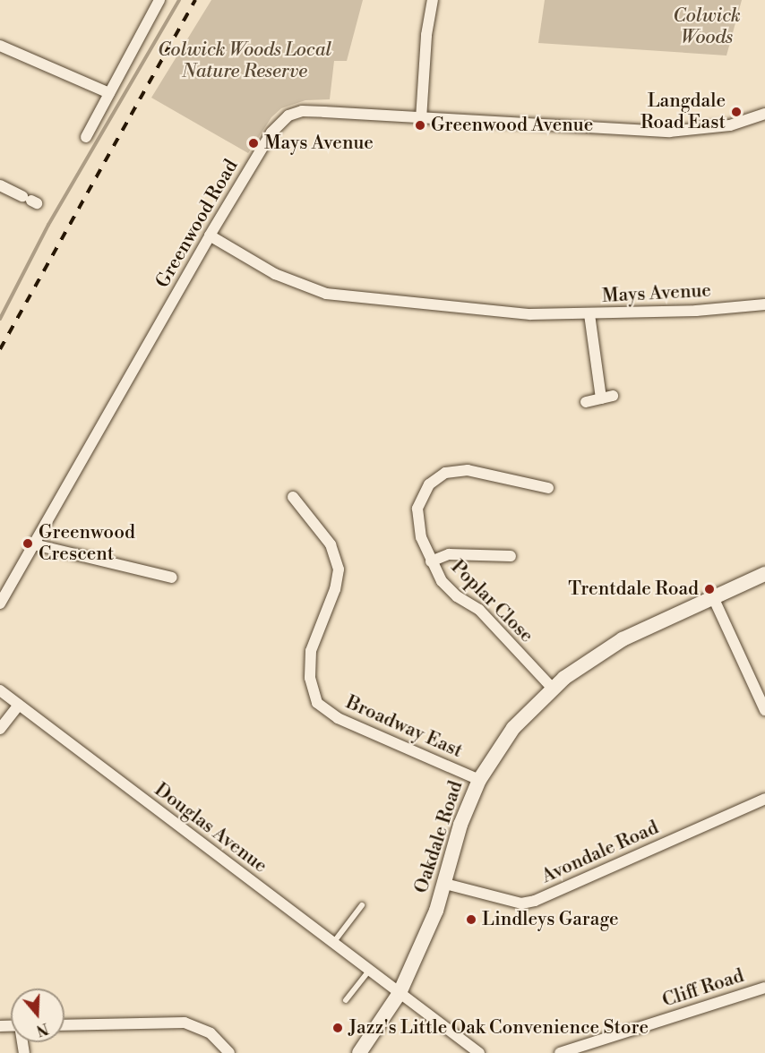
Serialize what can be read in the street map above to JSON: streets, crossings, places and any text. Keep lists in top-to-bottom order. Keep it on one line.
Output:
{"streets":{"street":["Greenwood Road","Mays Avenue","Poplar Close","Broadway East","Douglas Avenue","Oakdale Road","Avondale Road","Cliff Road"]},"crossings":[["Greenwood Road","Mays Avenue"],["Poplar Close","Oakdale Road"],["Broadway East","Oakdale Road"],["Douglas Avenue","Oakdale Road"],["Oakdale Road","Avondale Road"]],"parks":["Colwick Woods","Colwick Woods Local Nature Reserve"],"places":["Langdale Road East","Greenwood Avenue","Mays Avenue","Greenwood Crescent","Trentdale Road","Lindleys Garage","Jazz's Little Oak Convenience Store"],"north":"bottom"}
